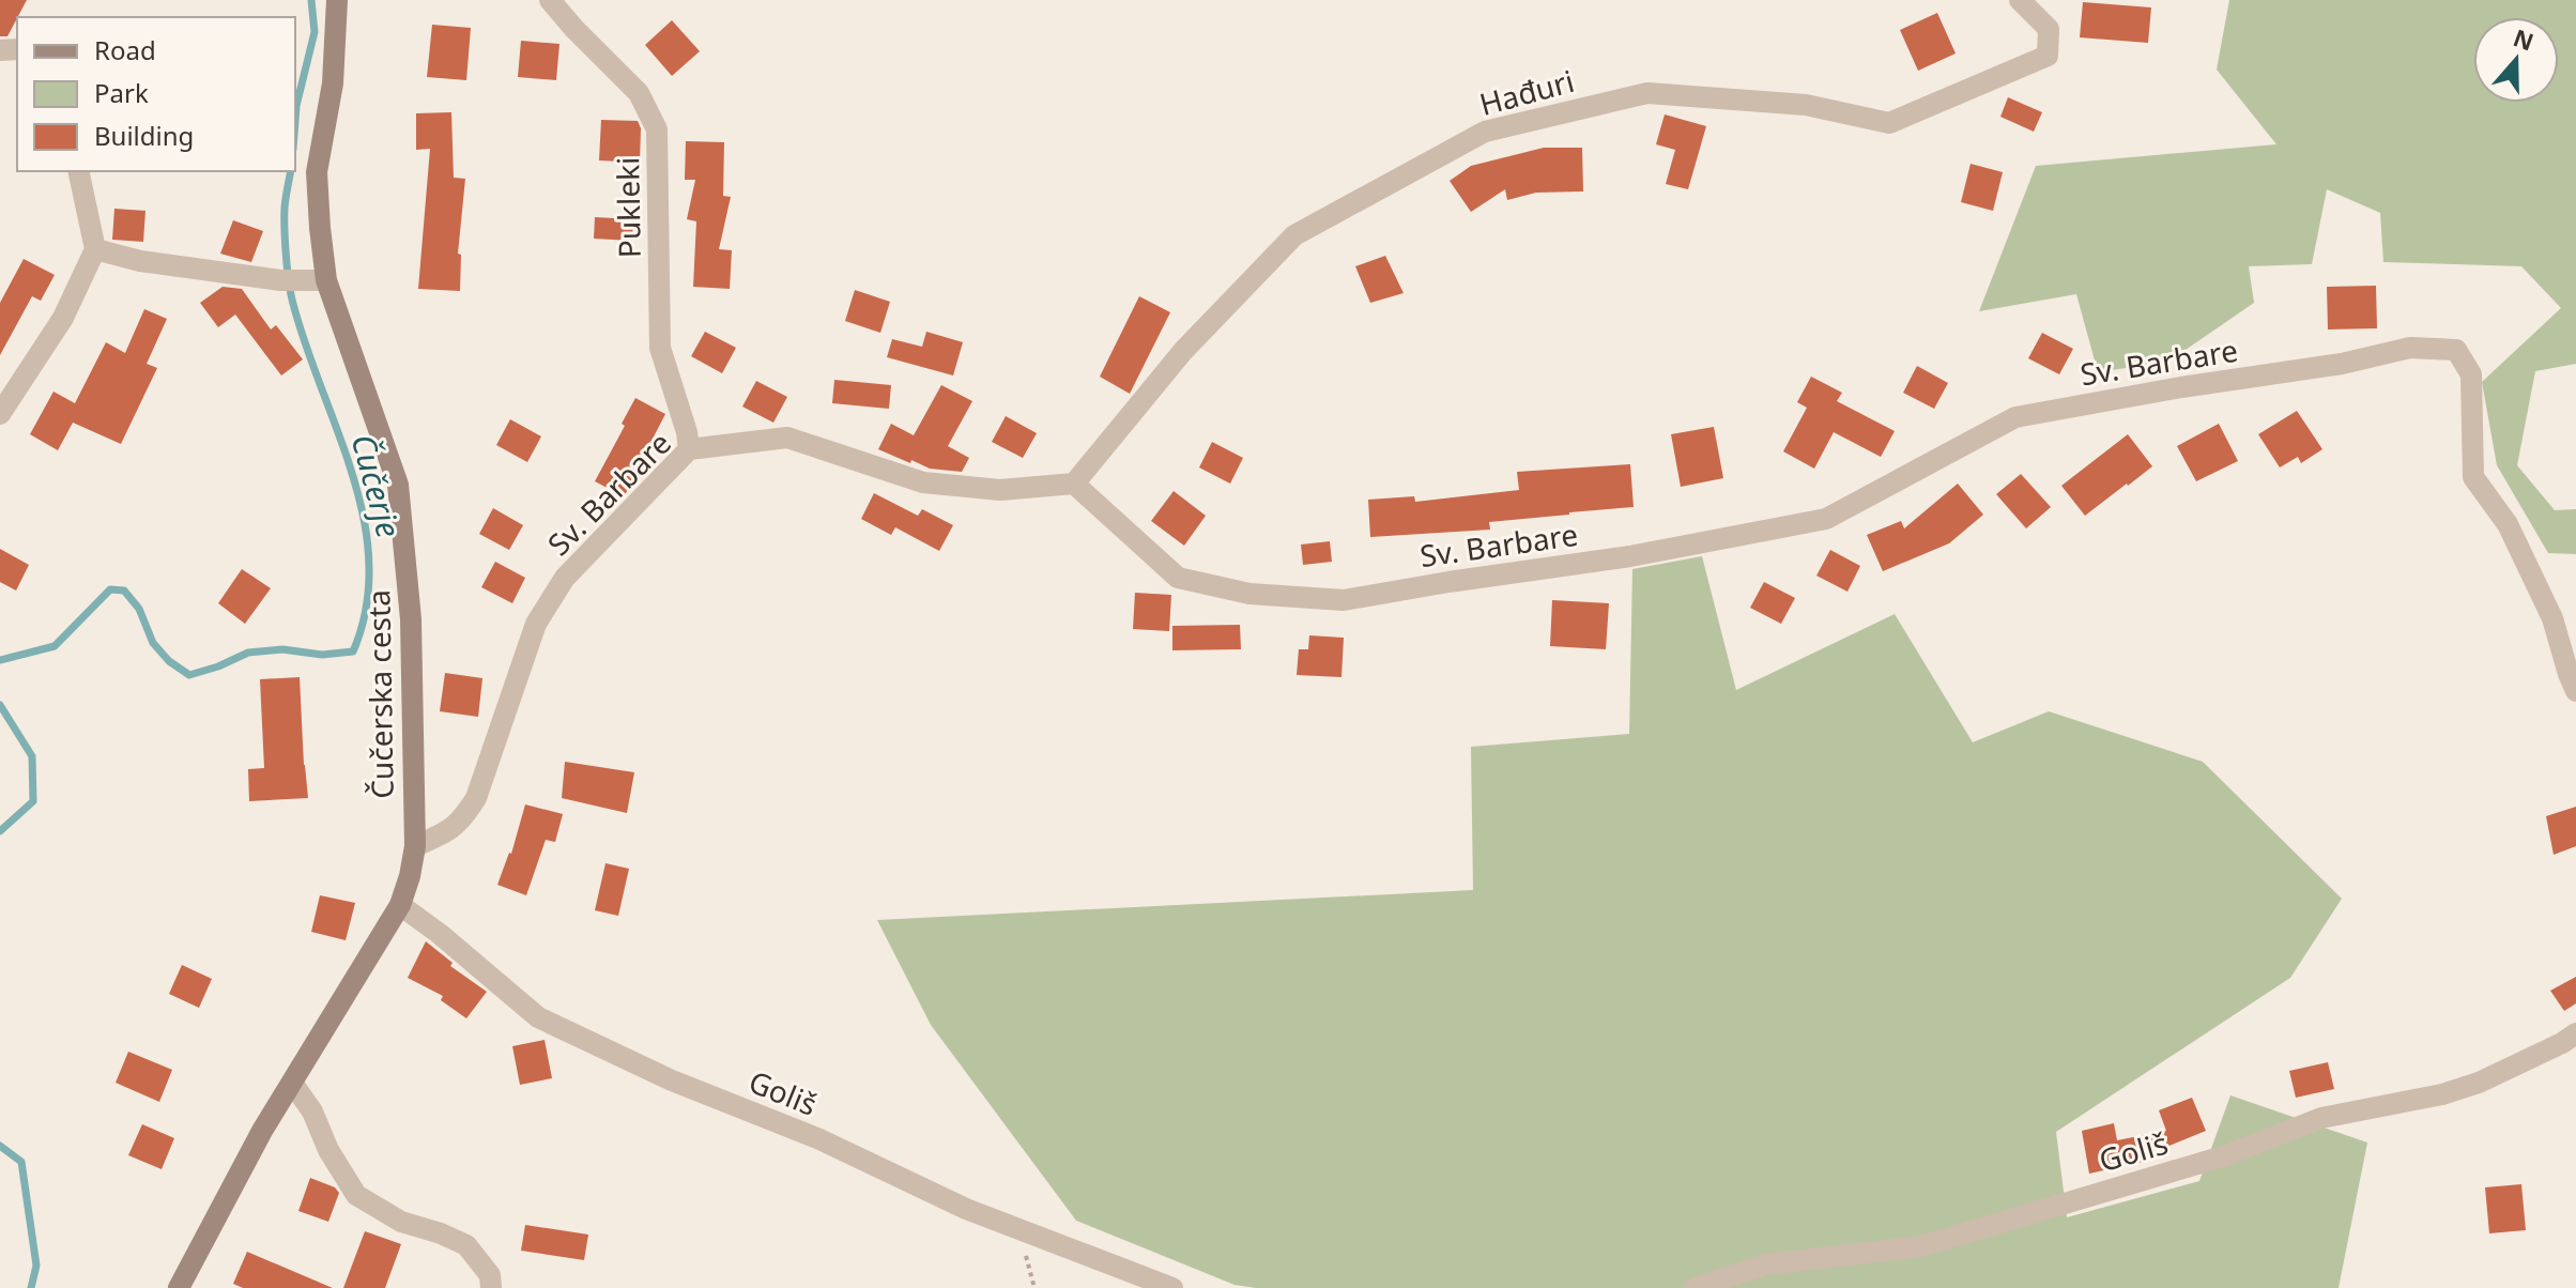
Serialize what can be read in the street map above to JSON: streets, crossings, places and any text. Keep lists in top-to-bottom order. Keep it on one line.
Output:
{"streets":{"street":["Hađuri","Pukleki","Sv. Barbare","Čučerska cesta","Goliš"]},"crossings":[["Hađuri","Sv. Barbare"],["Pukleki","Sv. Barbare"],["Sv. Barbare","Čučerska cesta"],["Čučerska cesta","Goliš"]],"water":["Čučerje"],"legend":["Road","Park","Building"],"north":"top"}
